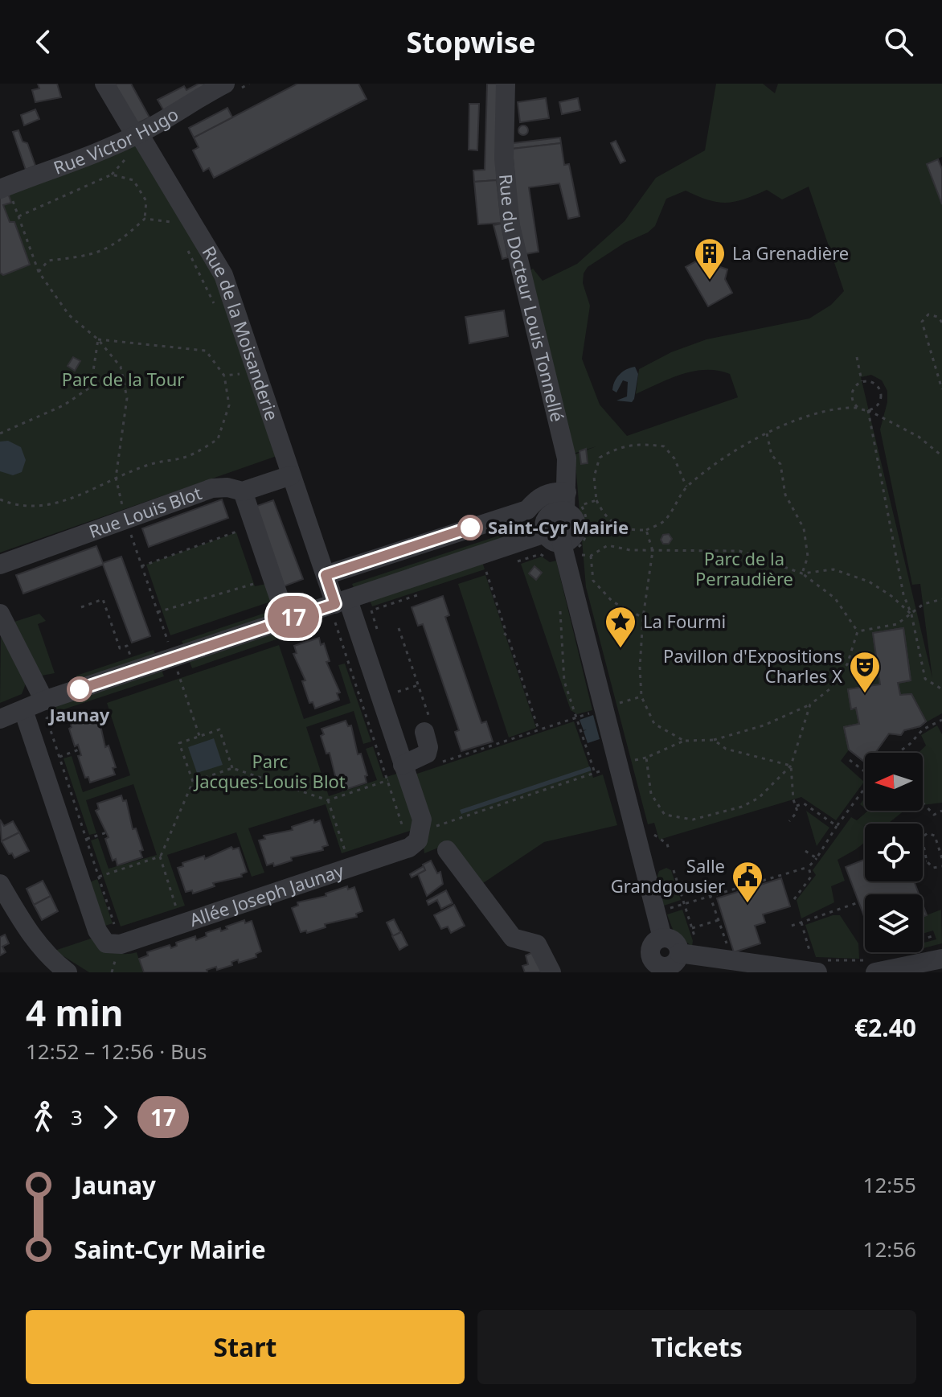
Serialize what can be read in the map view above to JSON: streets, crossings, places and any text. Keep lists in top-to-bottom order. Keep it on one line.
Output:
{"streets":{"street":["Rue Victor Hugo","Rue du Docteur Louis Tonnellé","Rue de la Moisanderie","Rue Louis Blot","Allée Joseph Jaunay"]},"crossings":[["Rue Victor Hugo","Rue de la Moisanderie"],["Rue de la Moisanderie","Rue Louis Blot"]],"parks":["Parc de la Tour","Parc de la Perraudière","Parc Jacques-Louis Blot"],"places":{"building":["La Grenadière"],"other":["Saint-Cyr Mairie","Jaunay"],"place":["La Fourmi"],"theatre":["Pavillon d'Expositions Charles X"],"public building":["Salle Grandgousier"]},"lines":["bus line 17"],"north":"left","page":{"header":"Stopwise","on_map":"17","heading":["4 min","12:52 – 12:56 · Bus","€2.40"],"legs":["3","17"],"list":[{"name":"Jaunay","value":"12:55"},{"name":"Saint-Cyr Mairie","value":"12:56"}],"buttons":["Start","Tickets"]}}
